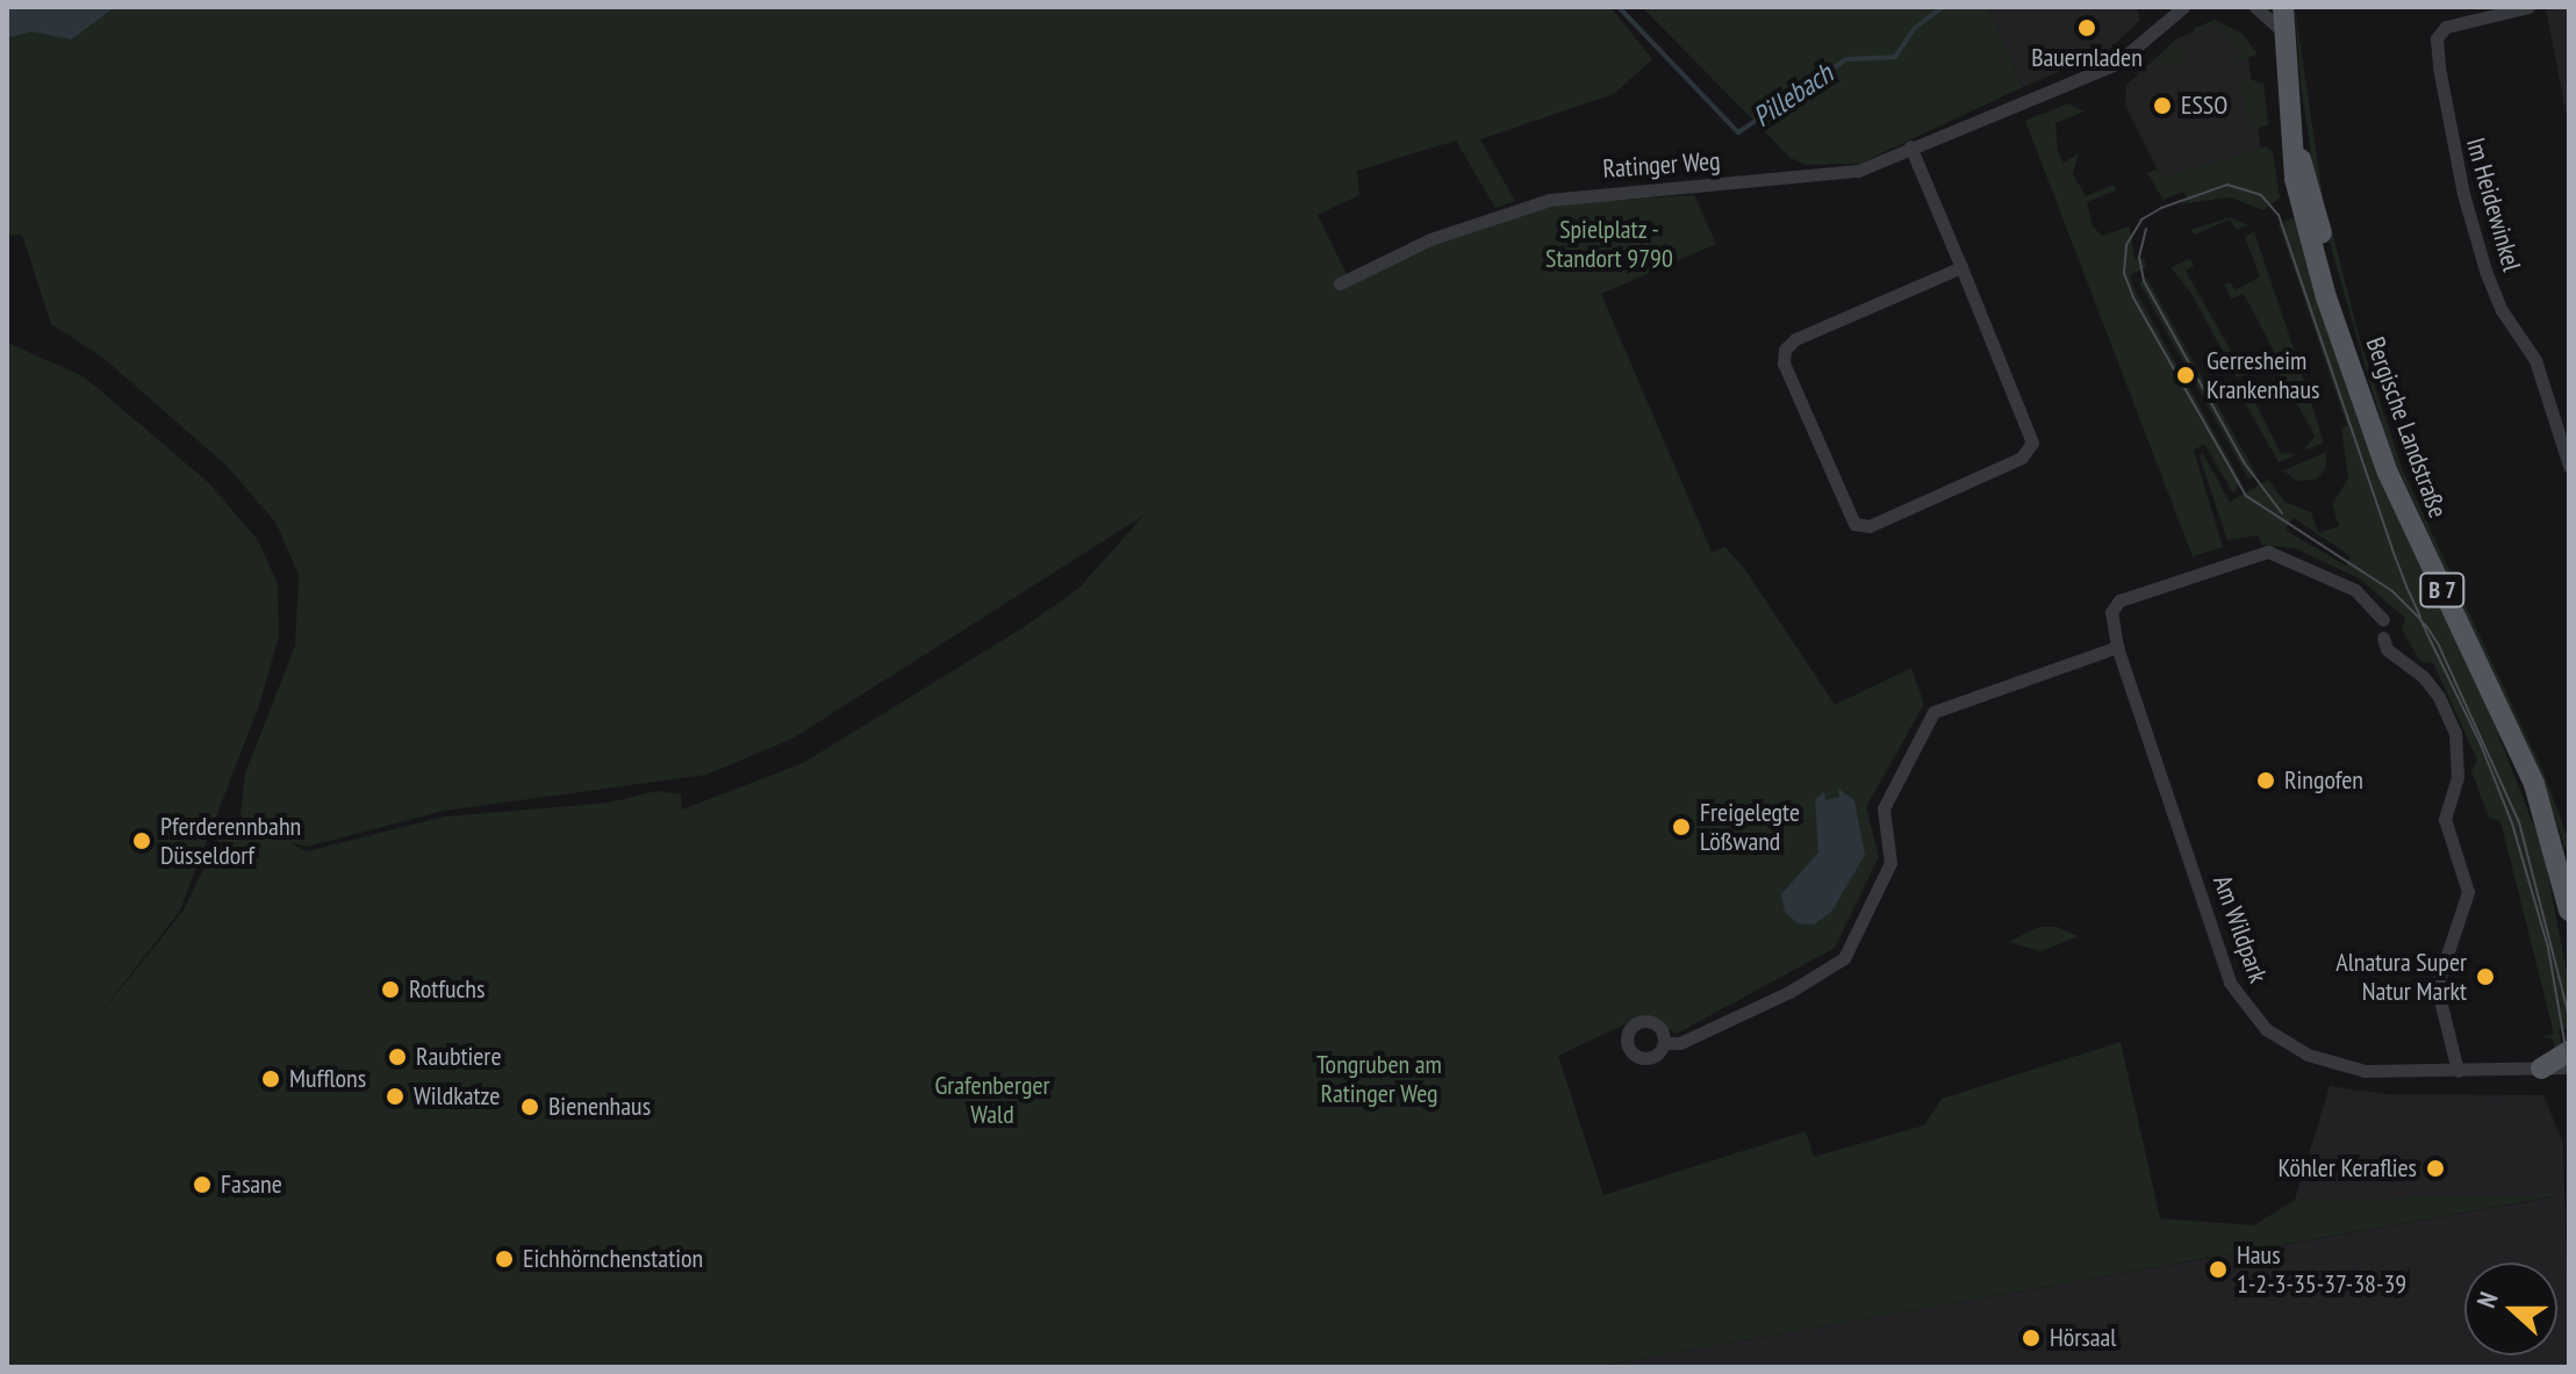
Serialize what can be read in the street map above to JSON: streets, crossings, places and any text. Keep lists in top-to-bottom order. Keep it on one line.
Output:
{"streets":{"main road":["Bergische Landstraße","B 7"],"street":["Ratinger Weg","Im Heidewinkel","Am Wildpark"]},"water":["Pillebach"],"parks":["Spielplatz - Standort 9790","Tongruben am Ratinger Weg","Grafenberger Wald"],"places":["Bauernladen","ESSO","Gerresheim Krankenhaus","Ringofen","Freigelegte Lößwand","Pferderennbahn Düsseldorf","Alnatura Super Natur Markt","Rotfuchs","Raubtiere","Mufflons","Wildkatze","Bienenhaus","Köhler Keraflies","Fasane","Eichhörnchenstation","Haus 1-2-3-35-37-38-39","Hörsaal"],"north":"left"}
